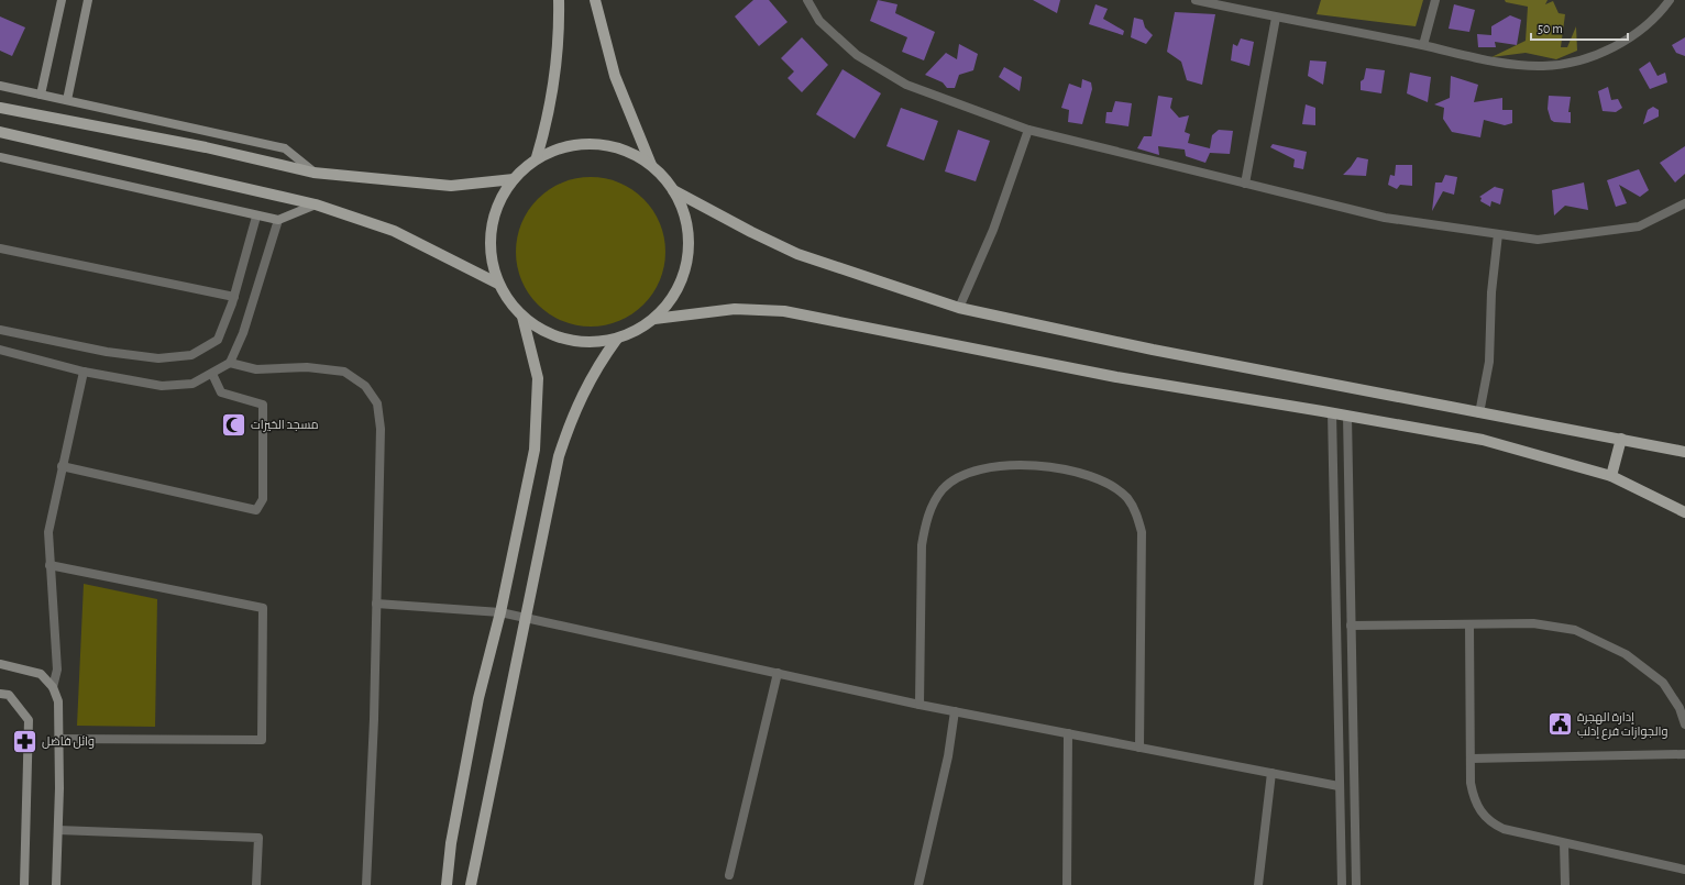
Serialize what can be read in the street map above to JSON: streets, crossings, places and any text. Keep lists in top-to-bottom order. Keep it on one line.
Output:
{"places":{"mosque":["مسجد الخيرات"],"public building":["إدارة الهجرة والجوازات فرع إدلب"],"pharmacy":["وائل فاضل"]},"scale_bar":"50 m"}
